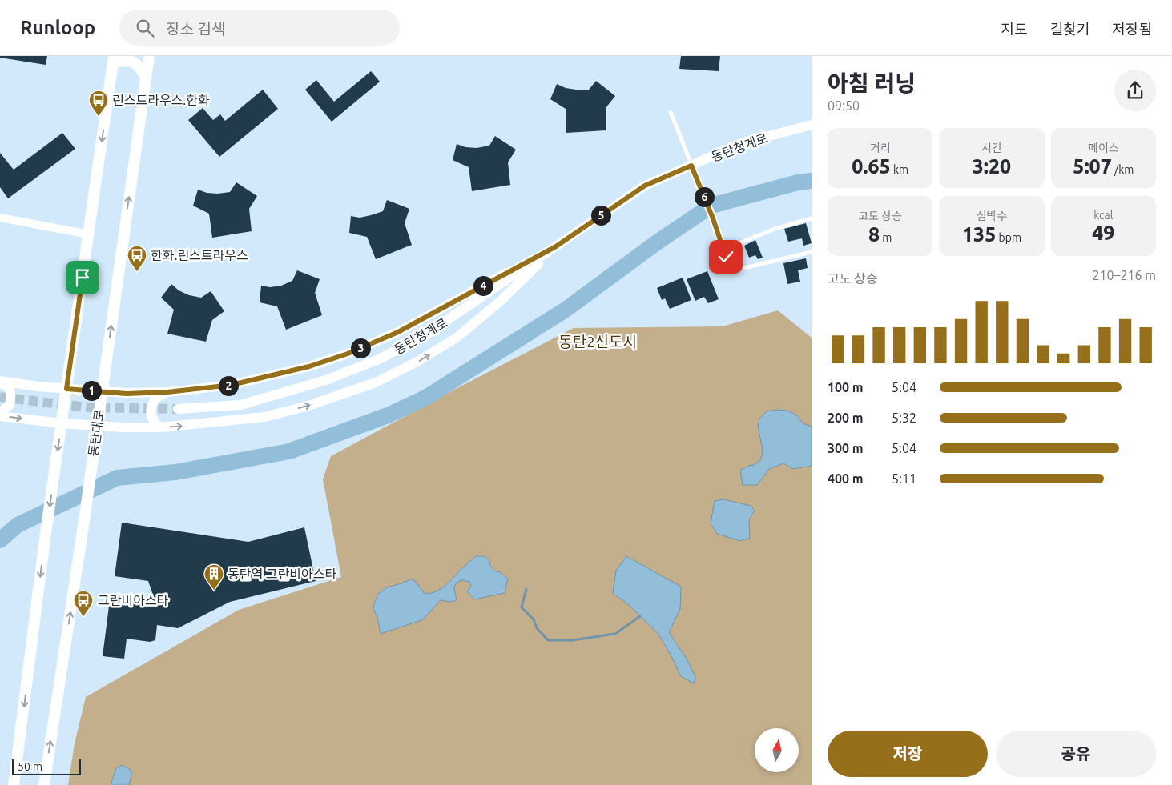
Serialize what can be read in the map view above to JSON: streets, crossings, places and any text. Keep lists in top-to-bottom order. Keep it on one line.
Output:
{"streets":{"main road":["동탄대로"],"street":["동탄청계로"]},"districts":["동탄2신도시"],"places":{"bus stop":["린스트라우스.한화","한화.린스트라우스","그란비아스타"],"building":["동탄역 그란비아스타"]},"scale_bar":"50 m","north":"top","page":{"header":"Runloop","search":"장소 검색","nav":["지도","길찾기","저장됨"],"heading":["아침 러닝","09:50"],"stats":[["거리","0.65 km"],["시간","3:20"],["페이스","5:07 /km"],["고도 상승","8 m"],["심박수","135 bpm"],["kcal","49"]],"pins":["6","5","4","3","2","1"],"chart":["고도 상승","210–216 m"],"list":[{"name":"100 m","note":"5:04"},{"name":"200 m","note":"5:32"},{"name":"300 m","note":"5:04"},{"name":"400 m","note":"5:11"}],"buttons":["저장","공유"],"scale":"50 m"}}
